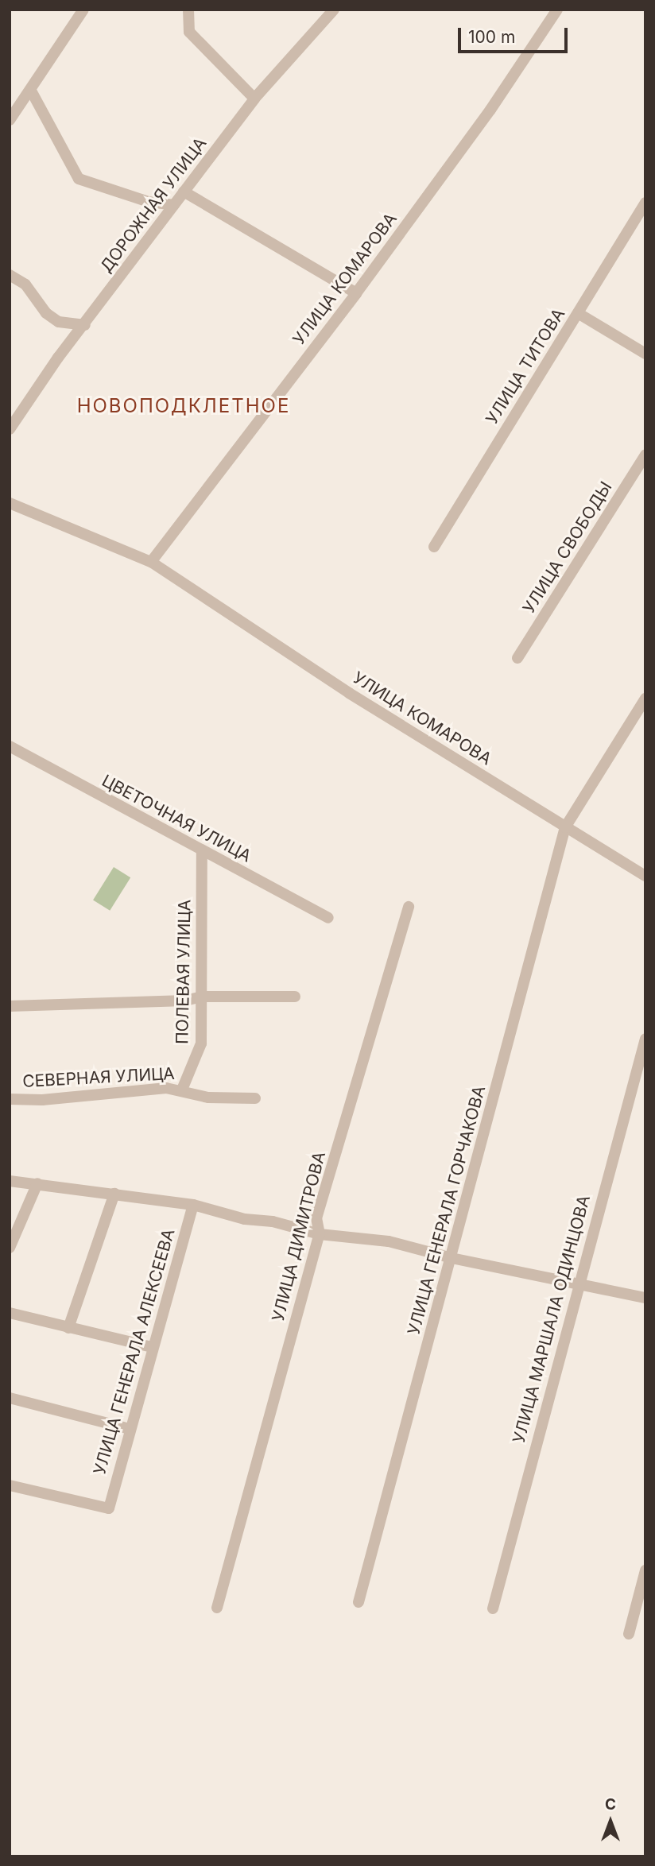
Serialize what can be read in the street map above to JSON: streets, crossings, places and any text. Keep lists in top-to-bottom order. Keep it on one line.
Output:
{"streets":{"street":["ДОРОЖНАЯ УЛИЦА","УЛИЦА КОМАРОВА","УЛИЦА ТИТОВА","УЛИЦА СВОБОДЫ","ЦВЕТОЧНАЯ УЛИЦА","ПОЛЕВАЯ УЛИЦА","СЕВЕРНАЯ УЛИЦА","УЛИЦА ГЕНЕРАЛА ГОРЧАКОВА","УЛИЦА ДИМИТРОВА","УЛИЦА МАРШАЛА ОДИНЦОВА","УЛИЦА ГЕНЕРАЛА АЛЕКСЕЕВА"]},"crossings":[["УЛИЦА КОМАРОВА","УЛИЦА ГЕНЕРАЛА ГОРЧАКОВА"],["ЦВЕТОЧНАЯ УЛИЦА","ПОЛЕВАЯ УЛИЦА"],["ПОЛЕВАЯ УЛИЦА","СЕВЕРНАЯ УЛИЦА"]],"districts":["НОВОПОДКЛЕТНОЕ"],"scale_bar":"100 m","north":"top"}
